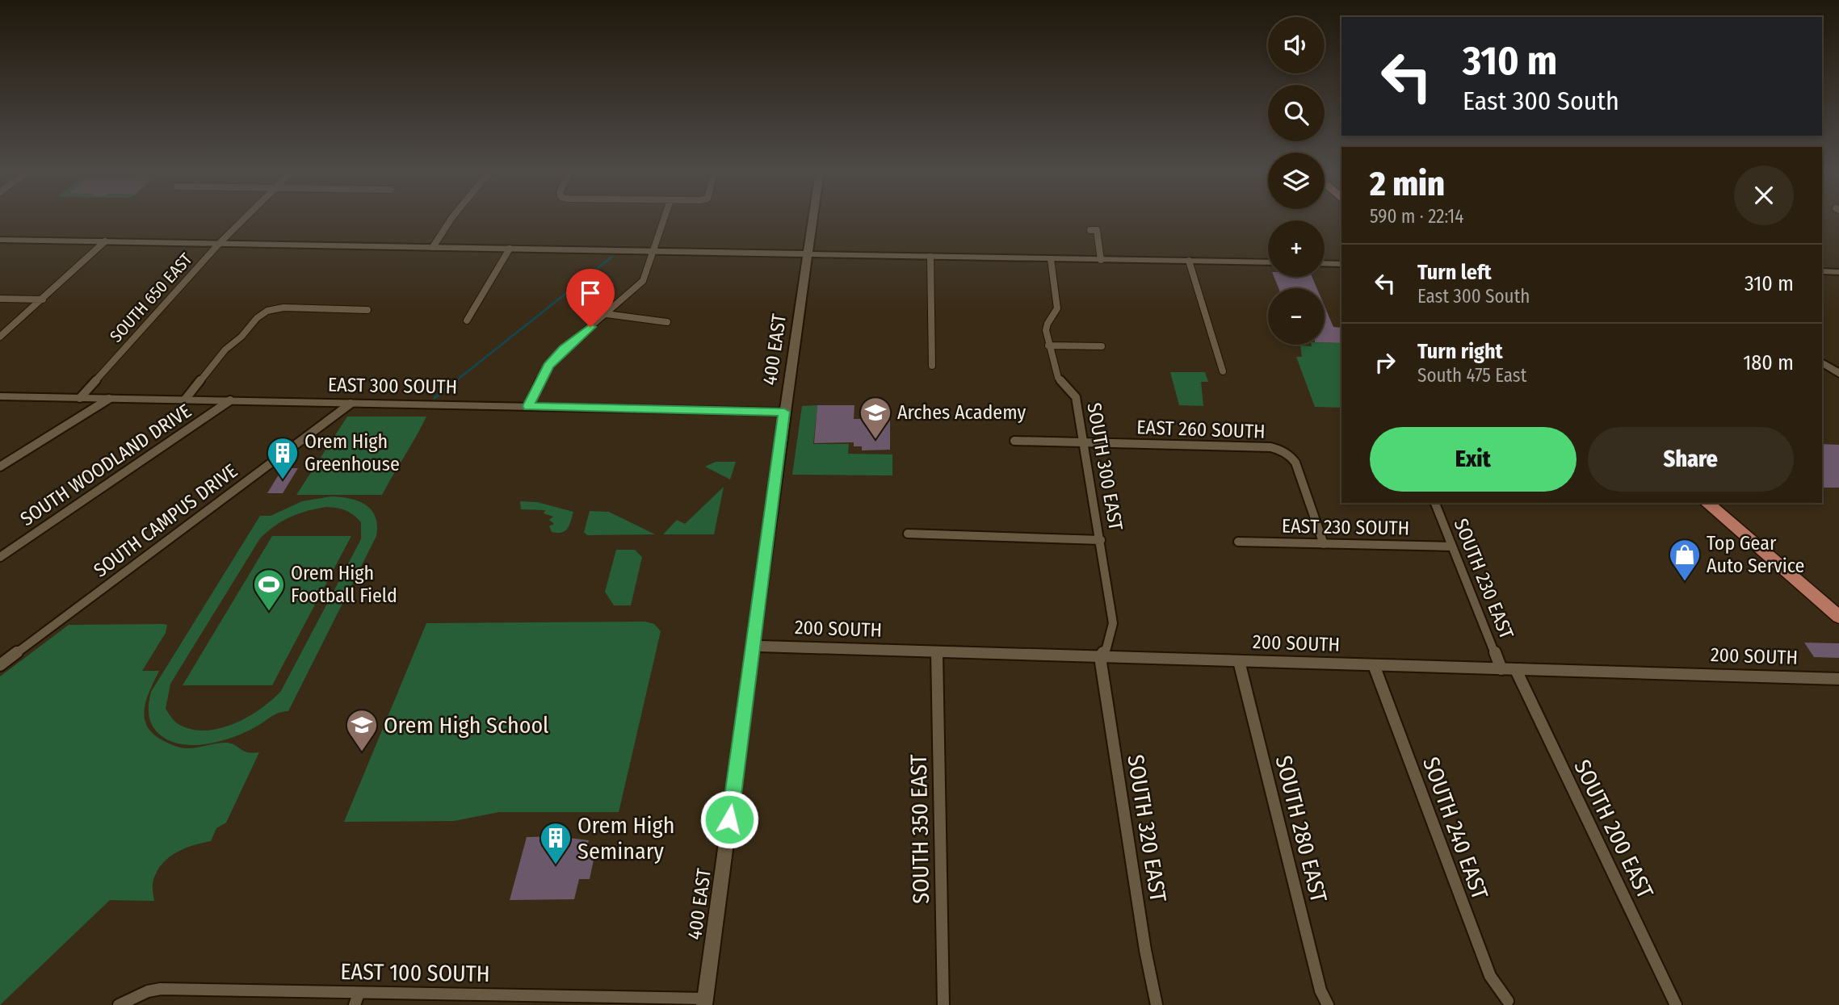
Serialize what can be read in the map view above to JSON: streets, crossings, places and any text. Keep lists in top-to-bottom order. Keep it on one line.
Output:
{"streets":{"street":["SOUTH 650 EAST","400 EAST","EAST 300 SOUTH","EAST 260 SOUTH","SOUTH WOODLAND DRIVE","SOUTH 300 EAST","SOUTH CAMPUS DRIVE","EAST 230 SOUTH","SOUTH 230 EAST","200 SOUTH","SOUTH 320 EAST","SOUTH 240 EAST","SOUTH 350 EAST","SOUTH 280 EAST","SOUTH 200 EAST","EAST 100 SOUTH"]},"crossings":[["SOUTH 650 EAST","EAST 300 SOUTH"],["400 EAST","EAST 300 SOUTH"],["400 EAST","200 SOUTH"],["400 EAST","EAST 100 SOUTH"],["EAST 300 SOUTH","SOUTH WOODLAND DRIVE"],["EAST 300 SOUTH","SOUTH CAMPUS DRIVE"],["EAST 260 SOUTH","SOUTH 300 EAST"],["EAST 260 SOUTH","EAST 230 SOUTH"],["SOUTH 300 EAST","200 SOUTH"],["SOUTH 300 EAST","SOUTH 320 EAST"],["EAST 230 SOUTH","SOUTH 230 EAST"],["SOUTH 230 EAST","200 SOUTH"],["200 SOUTH","SOUTH 320 EAST"],["200 SOUTH","SOUTH 240 EAST"],["200 SOUTH","SOUTH 350 EAST"],["200 SOUTH","SOUTH 280 EAST"],["200 SOUTH","SOUTH 200 EAST"]],"places":{"school or university":["Arches Academy","Orem High School"],"building":["Orem High Greenhouse","Orem High Seminary"],"shop":["Top Gear Auto Service"],"sports":["Orem High Football Field"]},"page":{"map_buttons":["+","−"],"turn":["310 m","East 300 South"],"heading":["2 min","590 m · 22:14"],"list":[{"name":"Turn left","note":"East 300 South","value":"310 m"},{"name":"Turn right","note":"South 475 East","value":"180 m"}],"buttons":["Exit","Share"]}}
